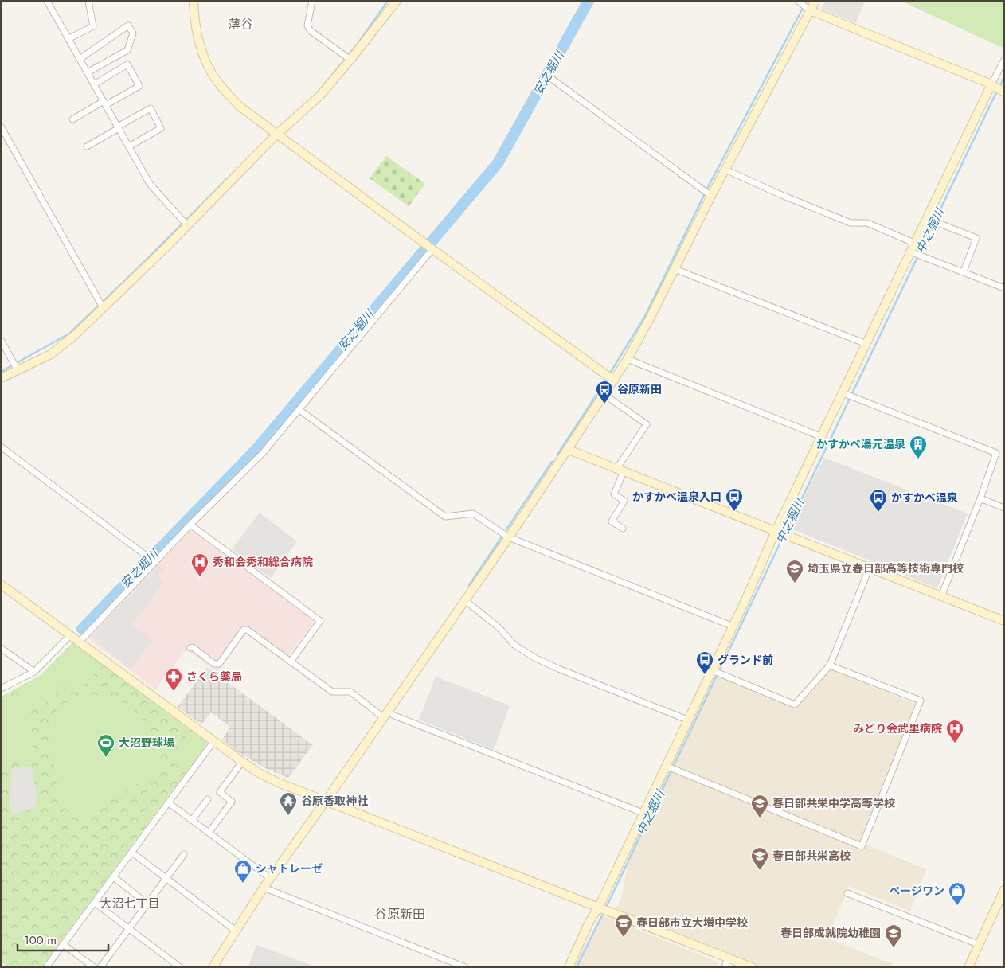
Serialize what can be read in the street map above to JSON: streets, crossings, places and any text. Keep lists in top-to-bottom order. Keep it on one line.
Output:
{"districts":["薄谷","大沼七丁目","谷原新田"],"water":["安之堀川","中之堀川"],"places":{"bus stop":["谷原新田","かすかべ温泉入口","かすかべ温泉","グランド前"],"building":["かすかべ湯元温泉"],"hospital":["秀和会秀和総合病院","みどり会武里病院"],"school or university":["埼玉県立春日部高等技術専門校","春日部共栄中学高等学校","春日部共栄高校","春日部市立大増中学校","春日部成就院幼稚園"],"pharmacy":["さくら薬局"],"sports":["大沼野球場"],"temple":["谷原香取神社"],"shop":["シャトレーゼ","ページワン"]},"scale_bar":"100 m"}
